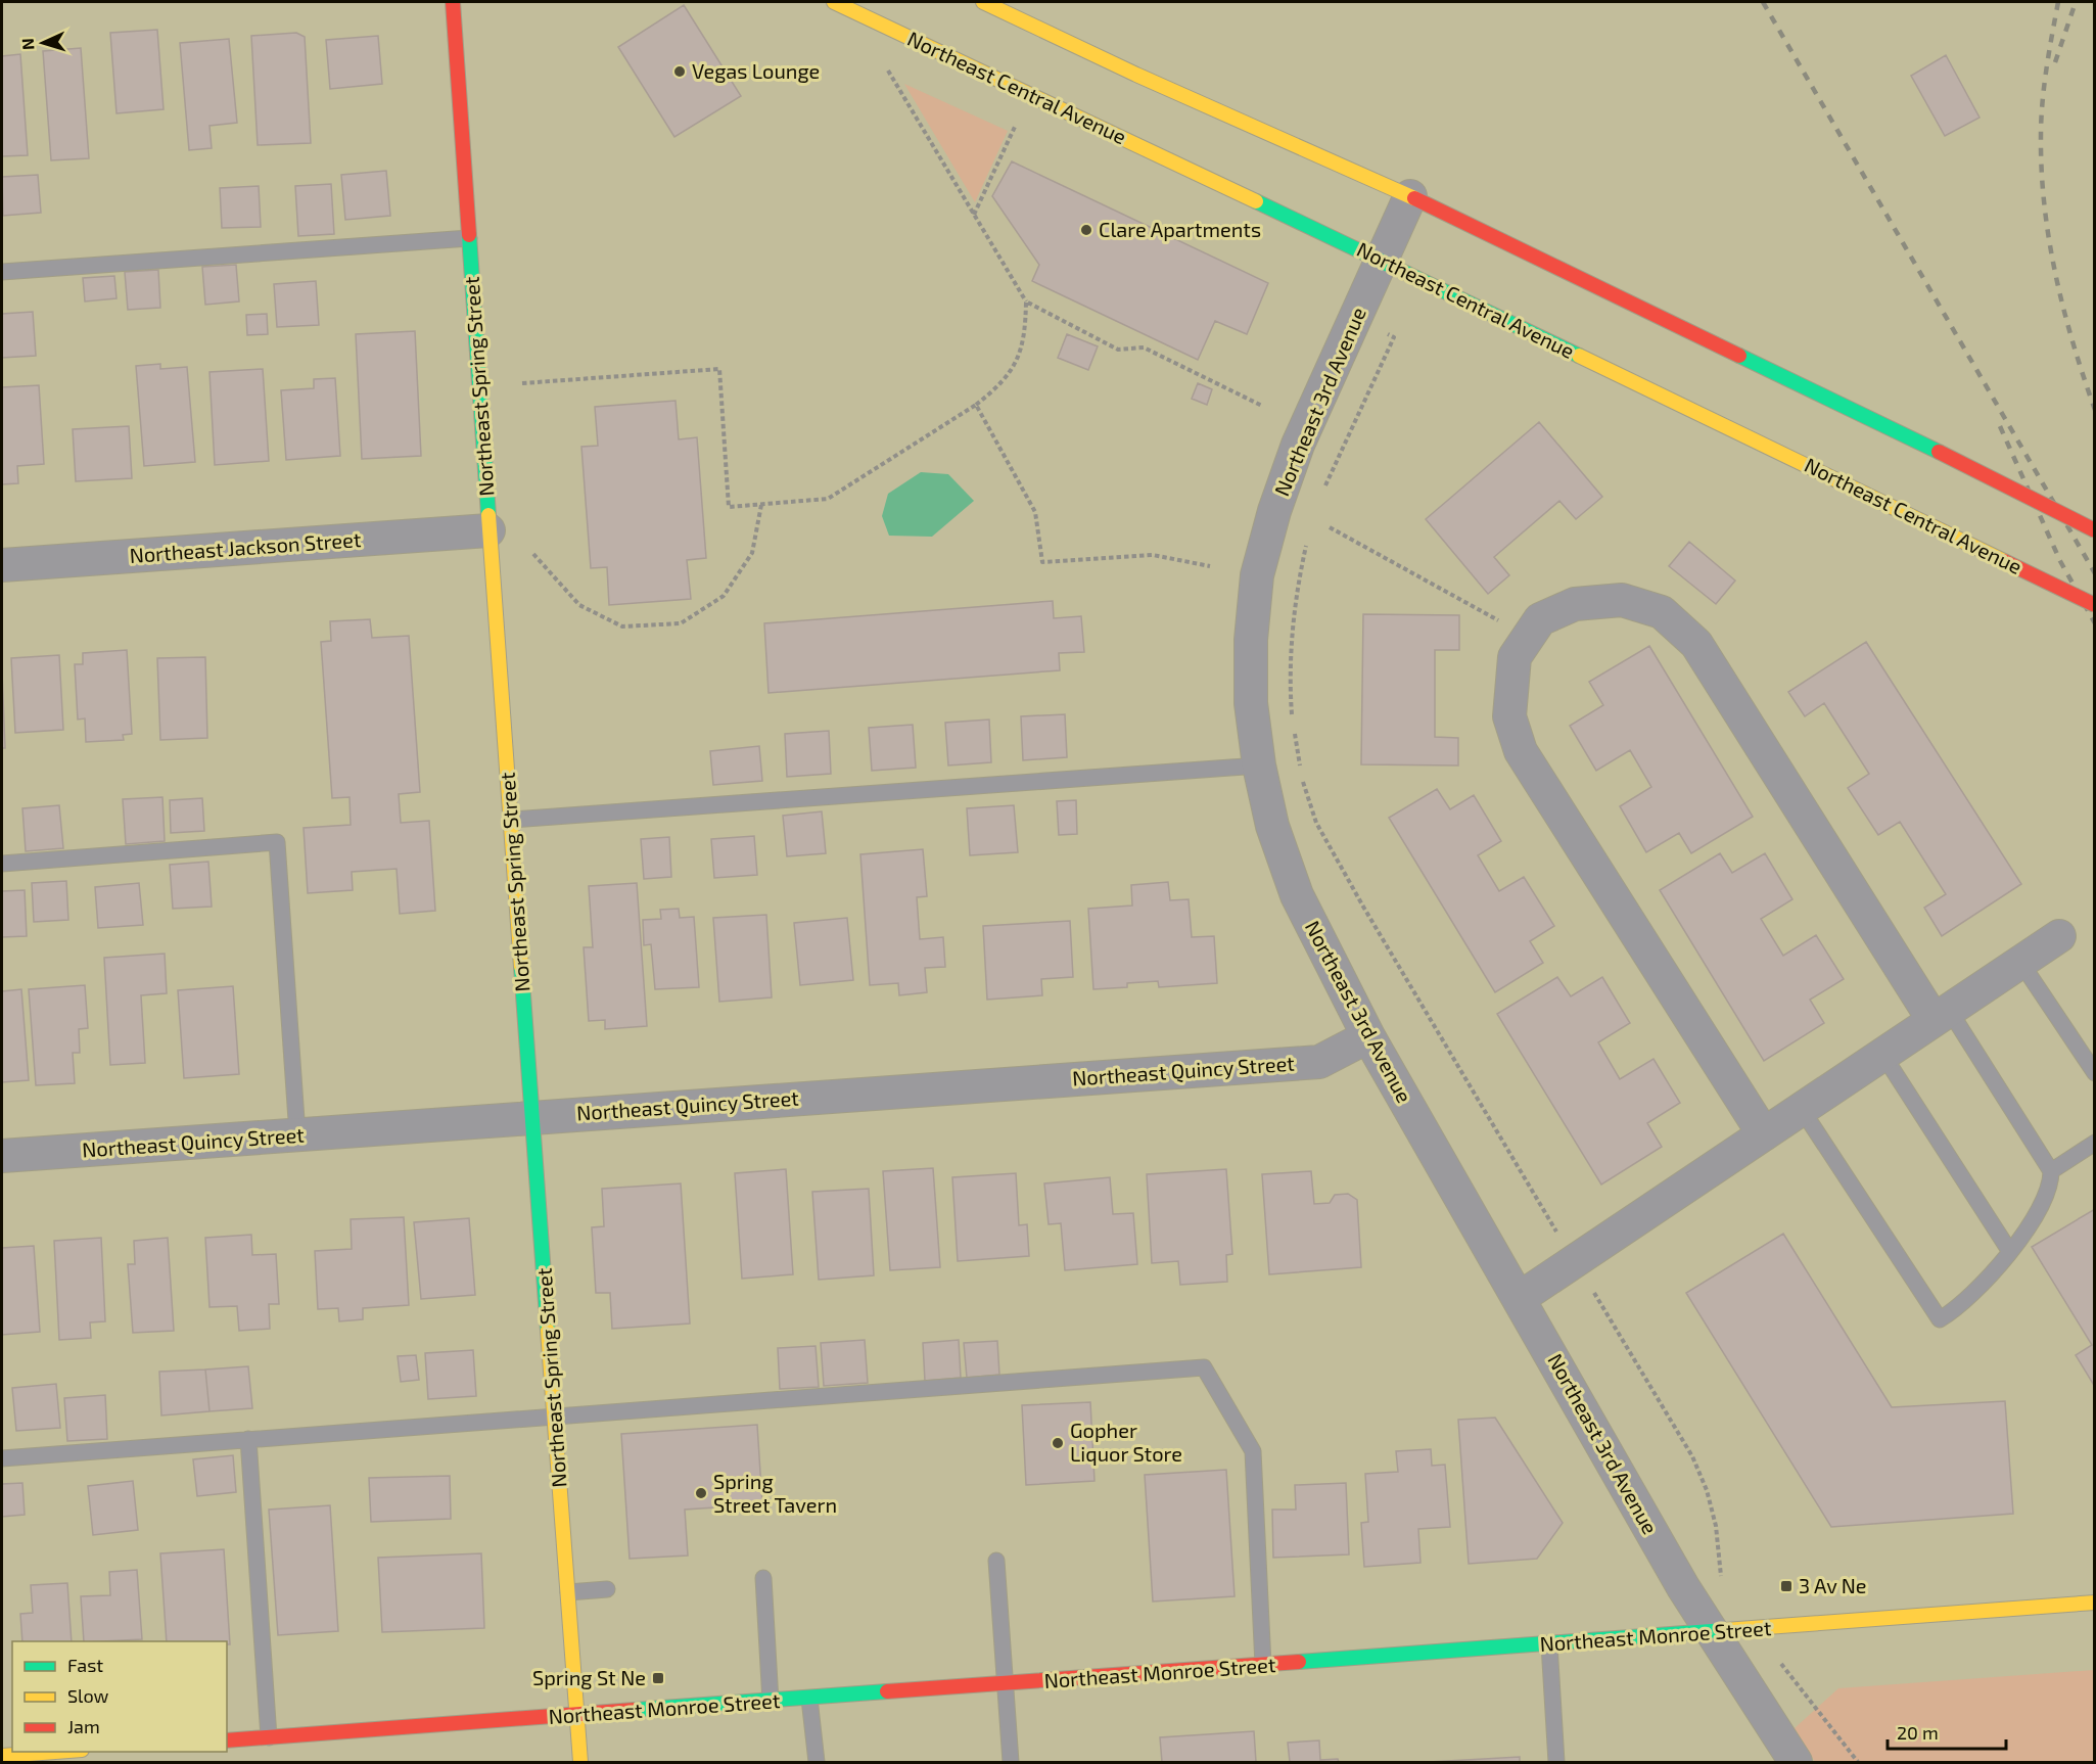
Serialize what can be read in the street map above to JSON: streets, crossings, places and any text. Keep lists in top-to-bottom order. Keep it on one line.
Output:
{"streets":{"street":["Northeast Central Avenue","Northeast Spring Street","Northeast 3rd Avenue","Northeast Jackson Street","Northeast Quincy Street","Northeast Monroe Street"]},"crossings":[["Northeast Central Avenue","Northeast 3rd Avenue"],["Northeast Spring Street","Northeast Jackson Street"],["Northeast Spring Street","Northeast Quincy Street"],["Northeast Spring Street","Northeast Monroe Street"],["Northeast 3rd Avenue","Northeast Quincy Street"],["Northeast 3rd Avenue","Northeast Monroe Street"]],"places":{"other":["Vegas Lounge","Clare Apartments","Gopher Liquor Store","Spring Street Tavern"],"transit":["3 Av Ne","Spring St Ne"]},"legend":["Fast","Slow","Jam"],"scale_bar":"20 m","north":"left"}
